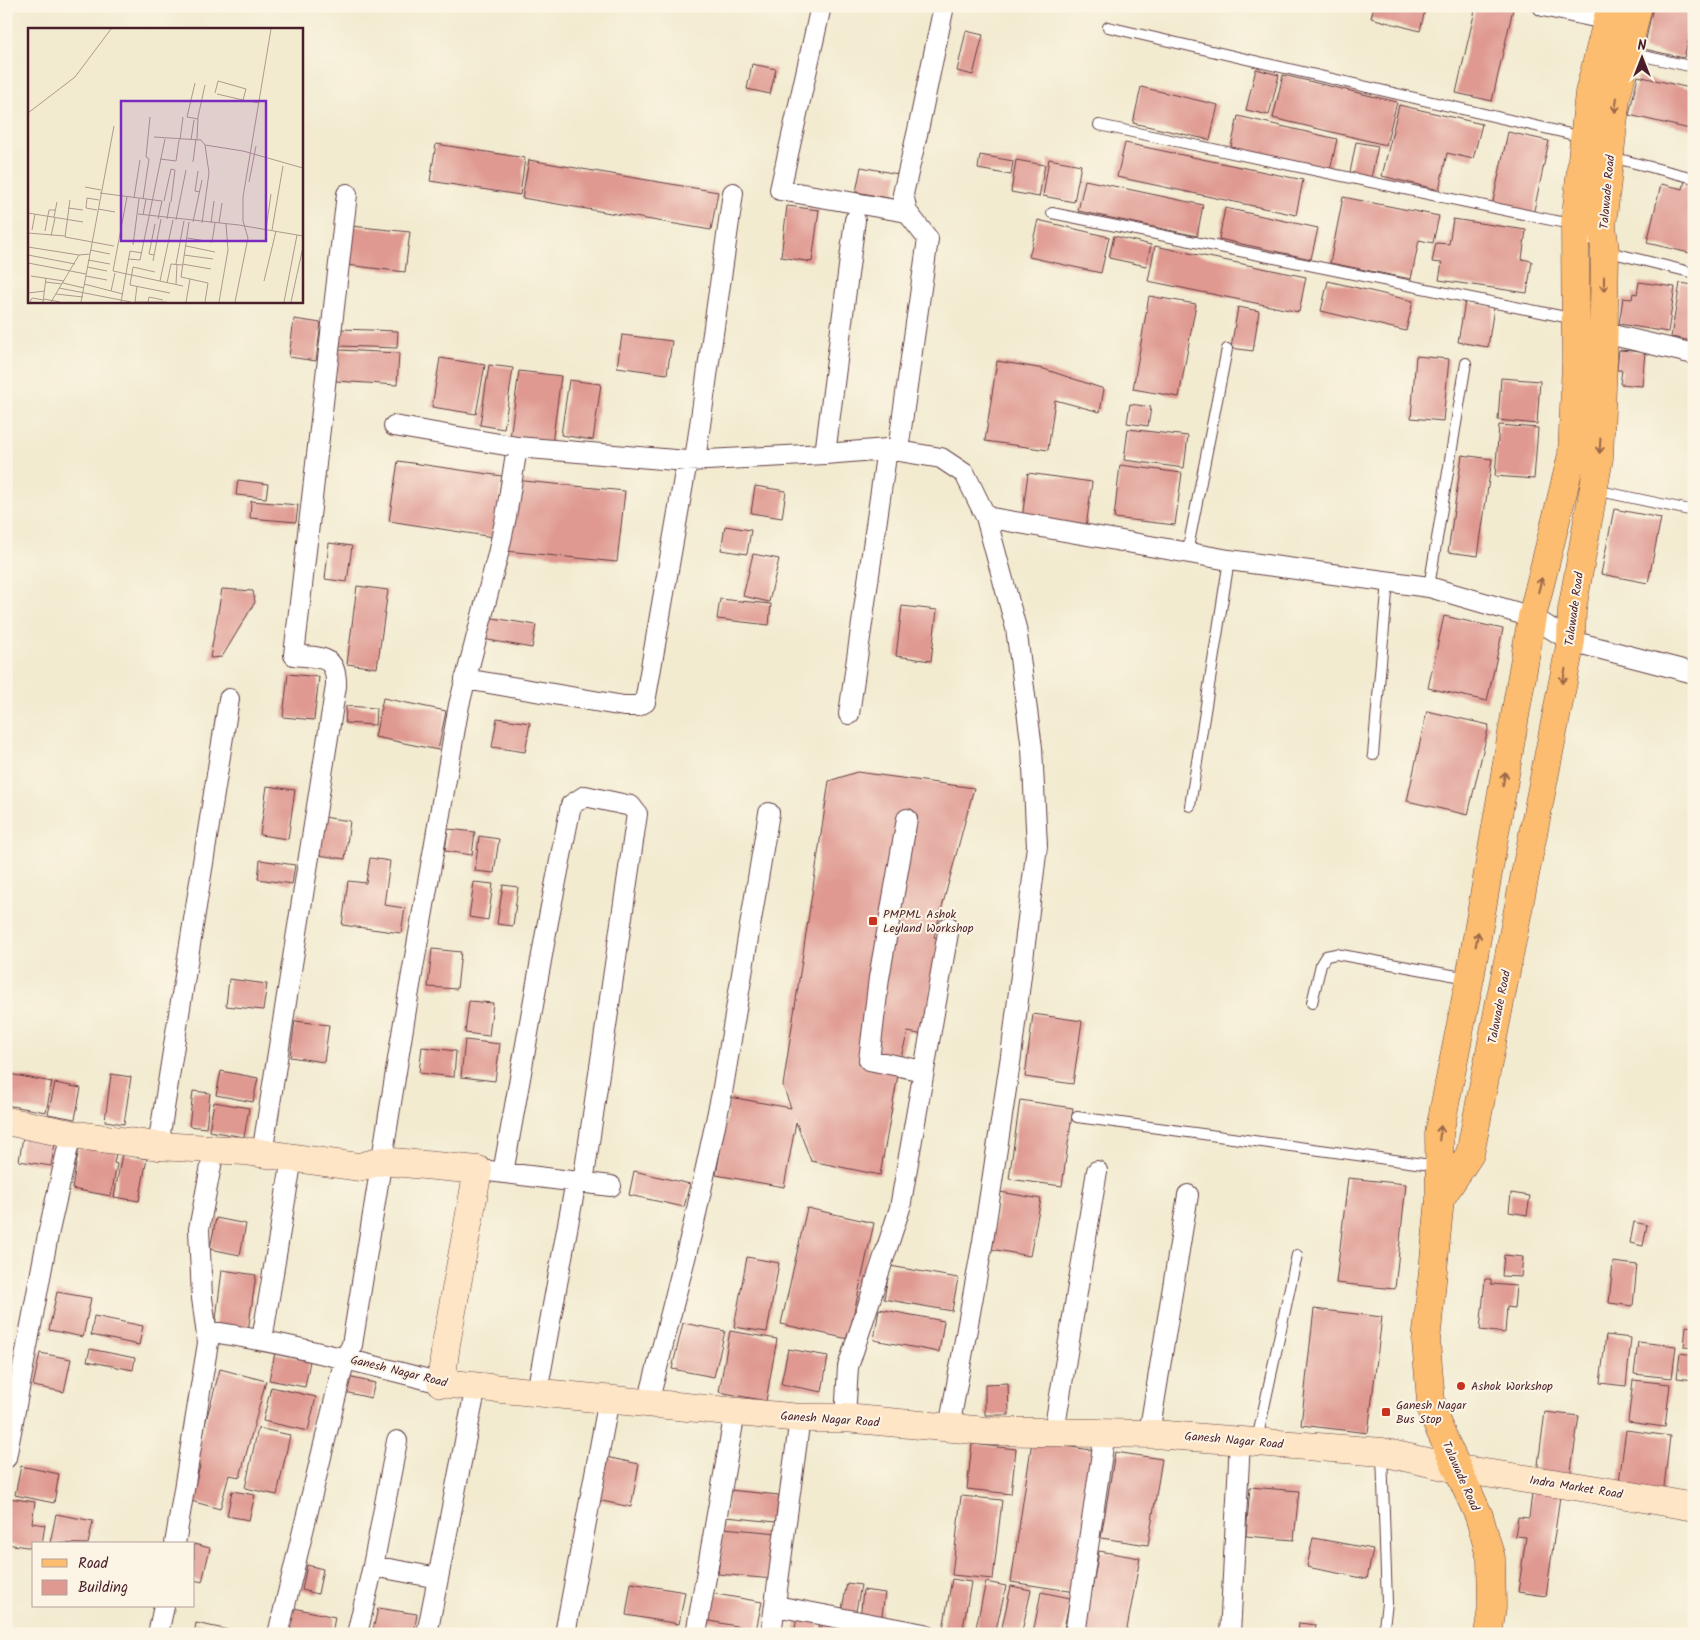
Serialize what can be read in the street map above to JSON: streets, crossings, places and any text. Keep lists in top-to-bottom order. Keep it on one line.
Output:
{"streets":{"main road":["Talawade Road"],"street":["Ganesh Nagar Road","Indra Market Road"]},"crossings":[["Talawade Road","Ganesh Nagar Road"],["Talawade Road","Indra Market Road"],["Ganesh Nagar Road","Indra Market Road"]],"places":{"transit":["PMPML Ashok Leyland Workshop","Ganesh Nagar Bus Stop"],"other":["Ashok Workshop"]},"legend":["Road","Building"],"north":"top"}
